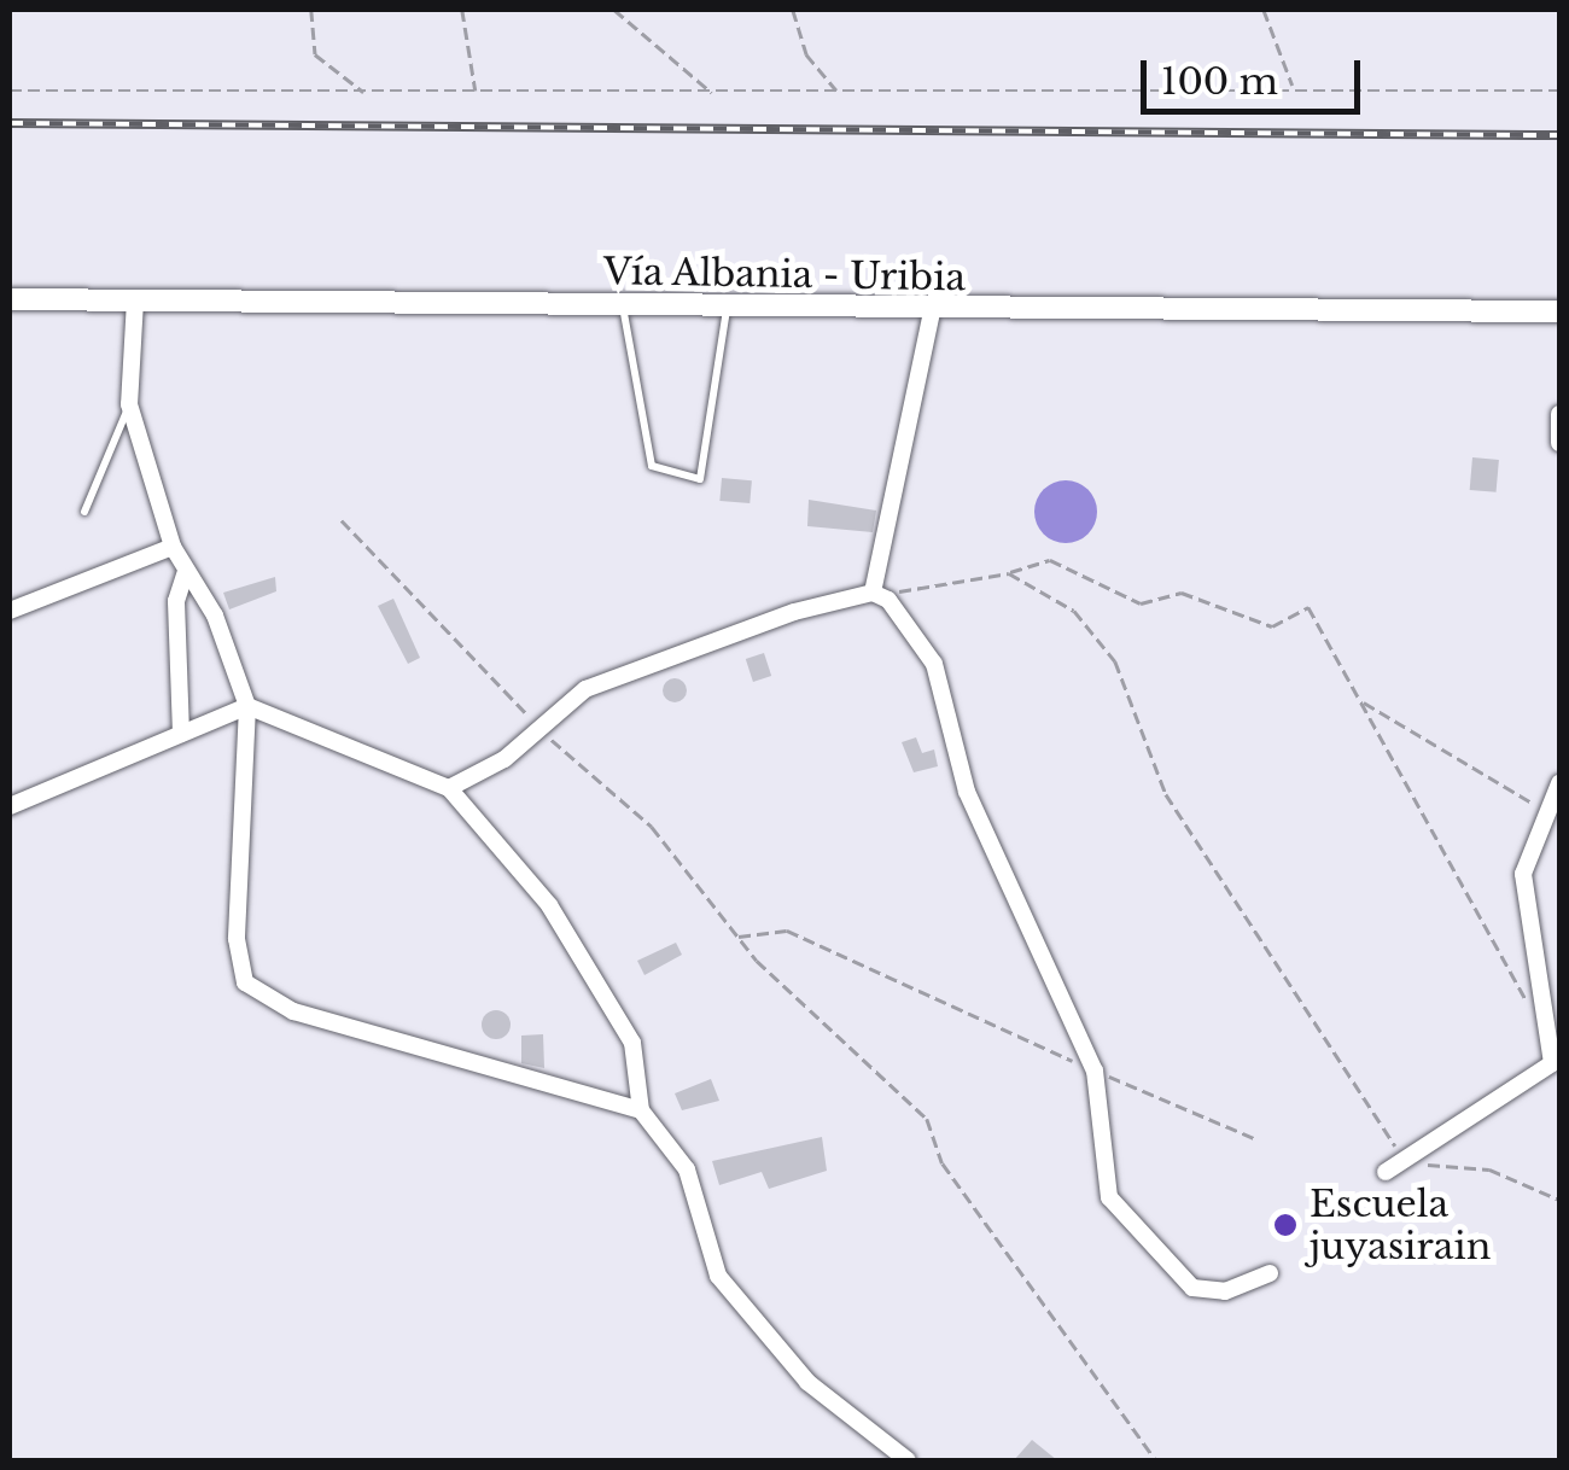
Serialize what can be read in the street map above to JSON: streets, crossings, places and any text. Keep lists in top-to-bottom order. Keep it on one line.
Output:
{"streets":{"main road":["Vía Albania - Uribia"]},"places":["Escuela juyasirain"],"scale_bar":"100 m"}
